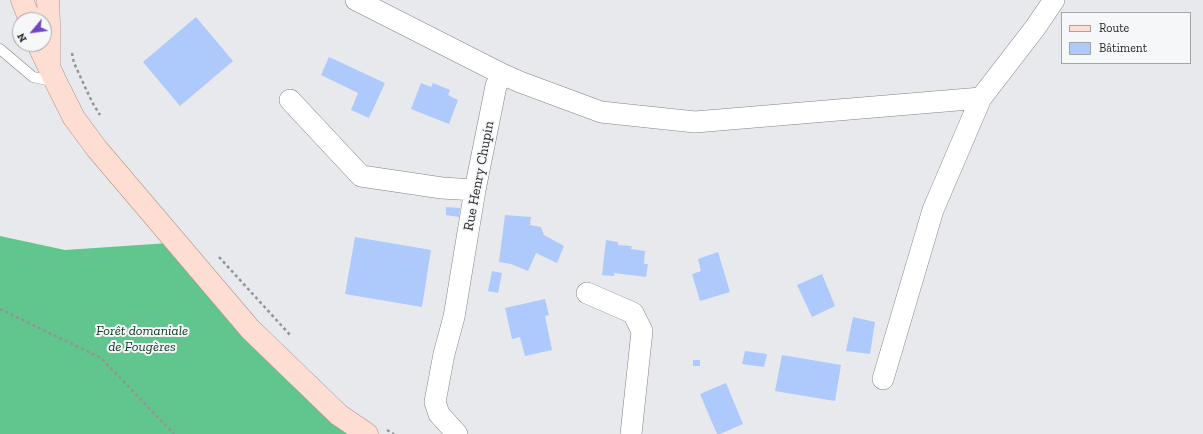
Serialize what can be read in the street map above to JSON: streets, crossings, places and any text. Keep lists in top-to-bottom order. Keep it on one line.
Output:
{"streets":{"street":["Rue Henry Chupin"]},"parks":["Forêt domaniale de Fougères"],"legend":["Route","Bâtiment"],"north":"bottom left"}
